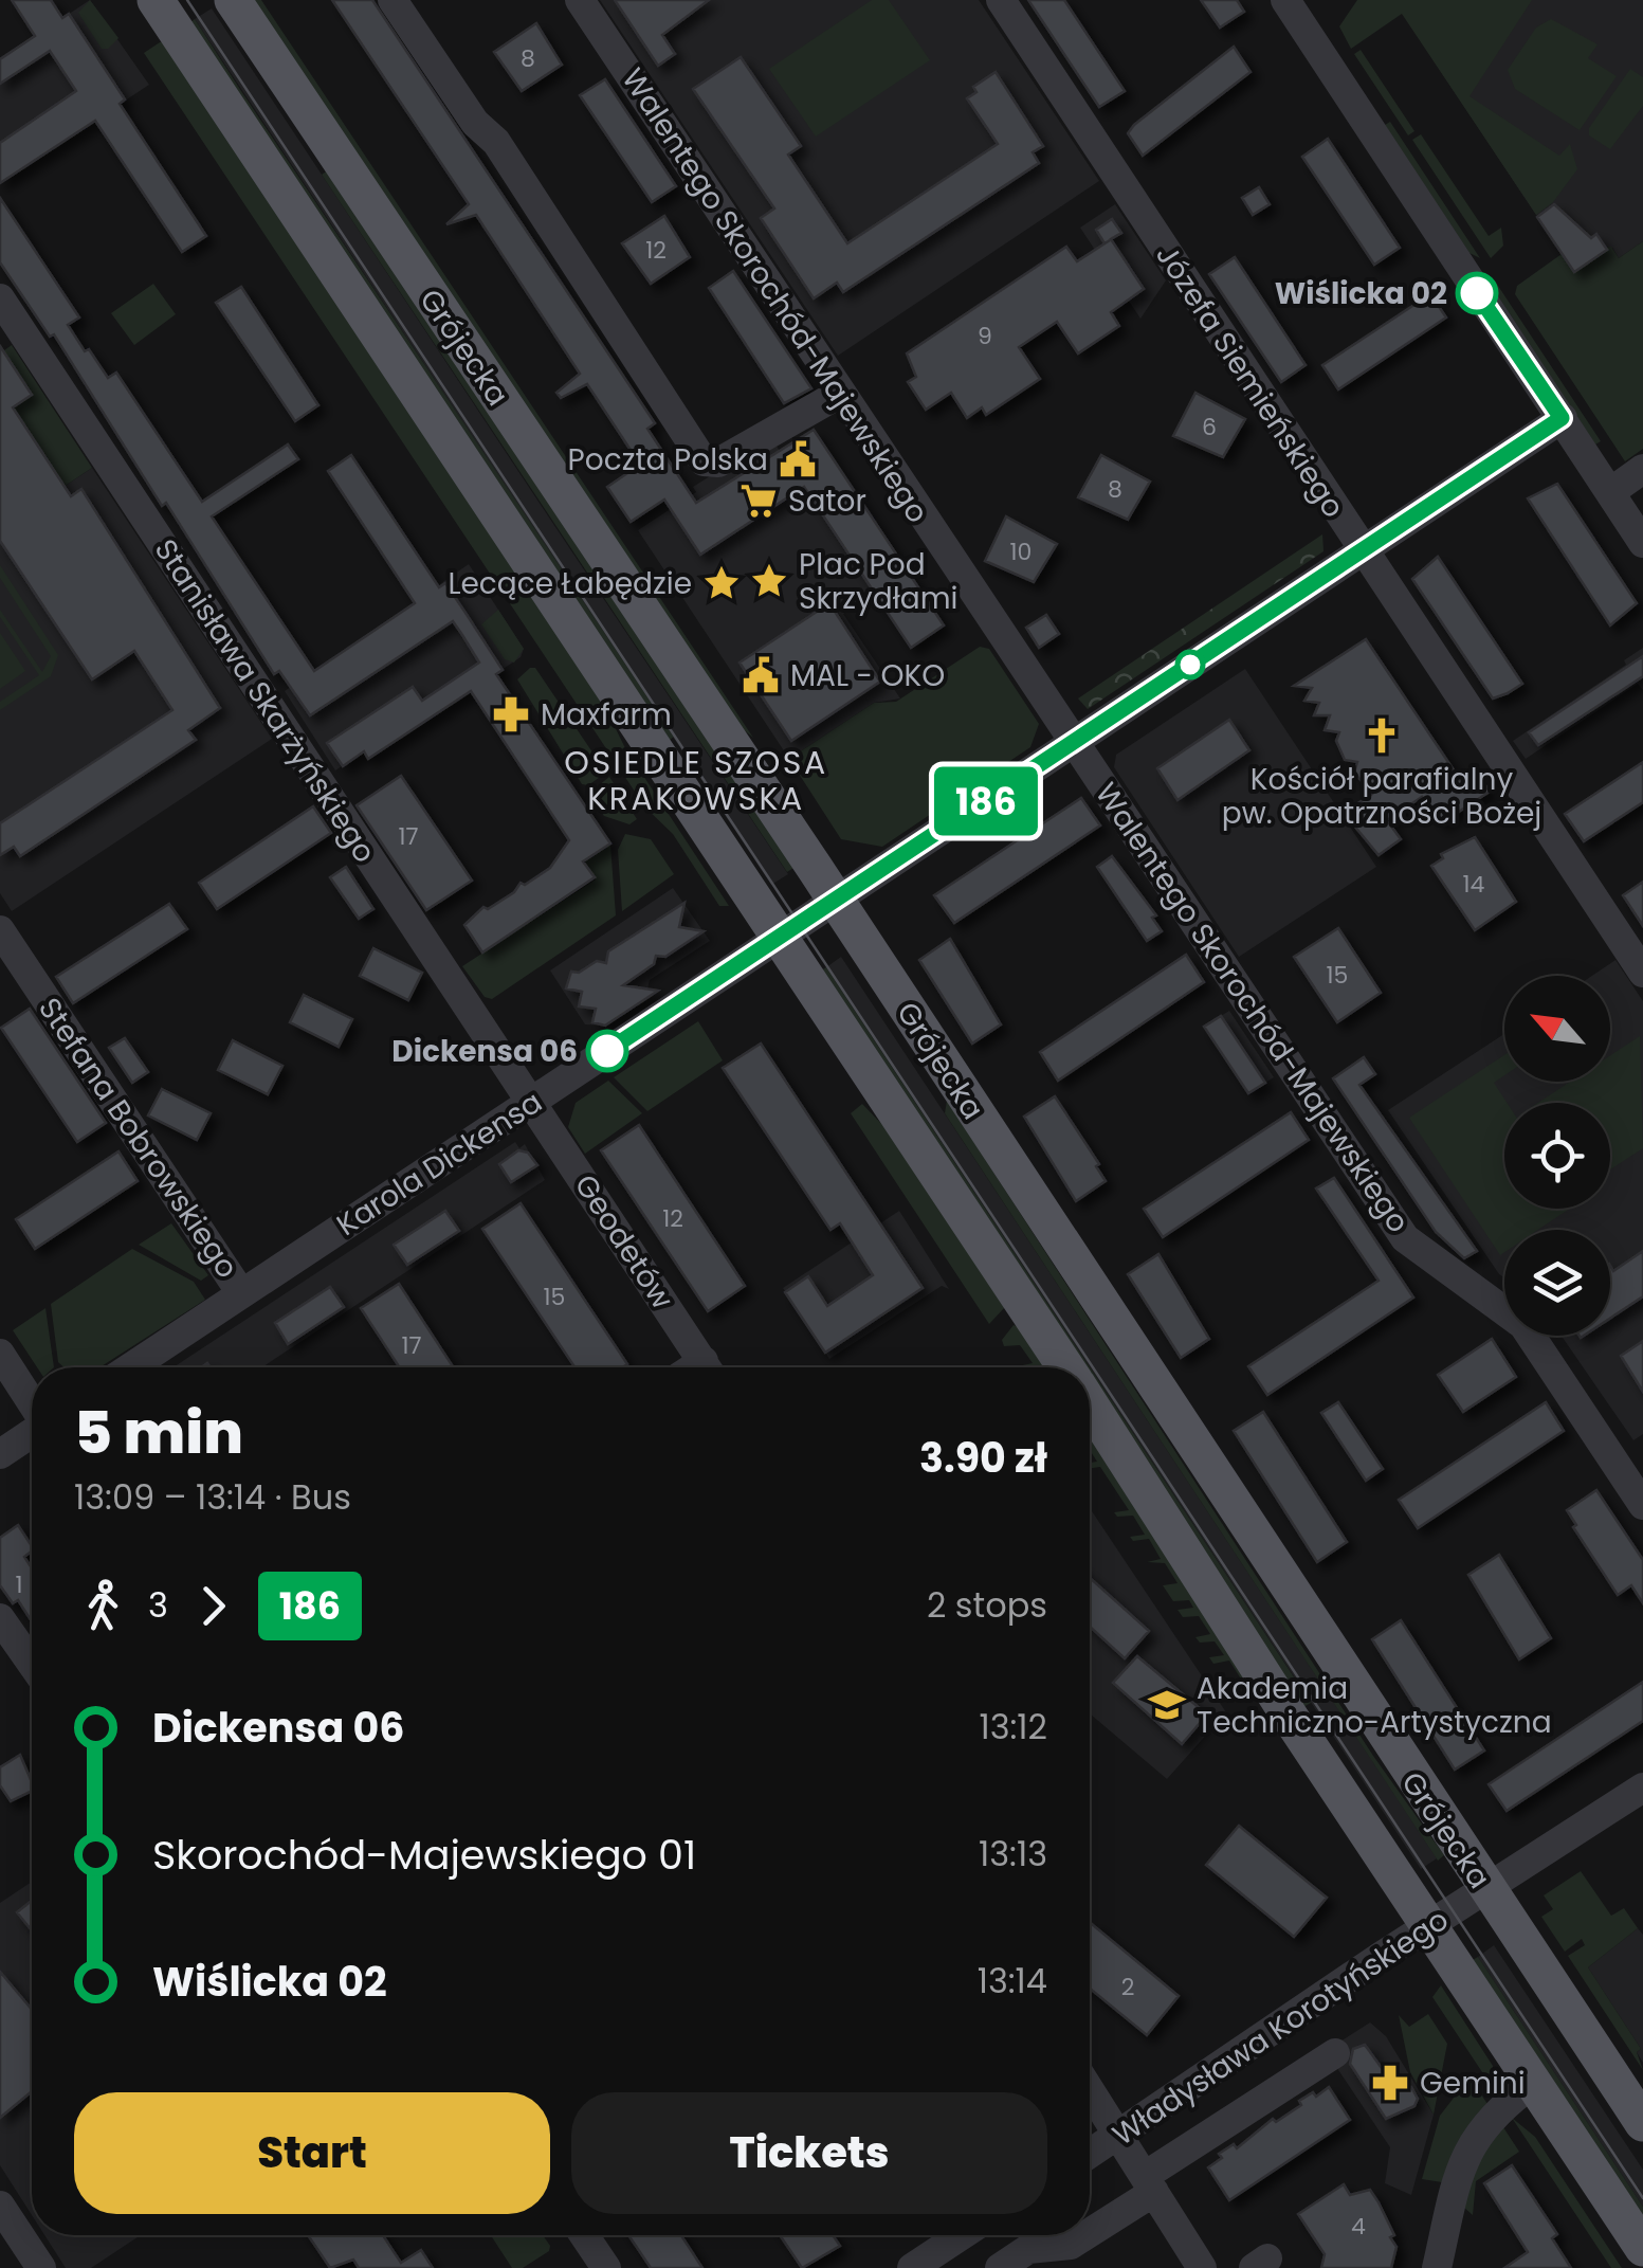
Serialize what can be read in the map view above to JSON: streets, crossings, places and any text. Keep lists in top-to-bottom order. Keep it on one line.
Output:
{"streets":{"main road":["Grójecka"],"street":["Walentego Skorochód-Majewskiego","Józefa Siemieńskiego","Stanisława Skarżyńskiego","Stefana Bobrowskiego","Karola Dickensa","Geodetów","Władysława Korotyńskiego"]},"crossings":[["Walentego Skorochód-Majewskiego","Karola Dickensa"],["Grójecka","Karola Dickensa"],["Grójecka","Władysława Korotyńskiego"],["Józefa Siemieńskiego","Karola Dickensa"],["Stanisława Skarżyńskiego","Karola Dickensa"],["Stanisława Skarżyńskiego","Geodetów"],["Stefana Bobrowskiego","Karola Dickensa"],["Karola Dickensa","Geodetów"]],"districts":["OSIEDLE SZOSA KRAKOWSKA"],"places":{"other":["Wiślicka 02","Dickensa 06"],"public building":["Poczta Polska","MAL - OKO"],"supermarket":["Sator"],"place":["Plac Pod Skrzydłami","Lecące Łabędzie"],"pharmacy":["Maxfarm","Gemini"],"church":["Kościół parafialny pw. Opatrzności Bożej"],"school or university":["Akademia Techniczno-Artystyczna"]},"lines":["bus line 186"],"house_numbers":["8","12","9","6","8","10","17","14","15","12","15","17","1","2","4"],"north":"top left","page":{"on_map":"186","heading":["5 min","13:09 – 13:14 · Bus","3.90 zł"],"legs":["3","186","2 stops"],"list":[{"name":"Dickensa 06","value":"13:12"},{"name":"Skorochód-Majewskiego 01","value":"13:13"},{"name":"Wiślicka 02","value":"13:14"}],"buttons":["Start","Tickets"]}}
